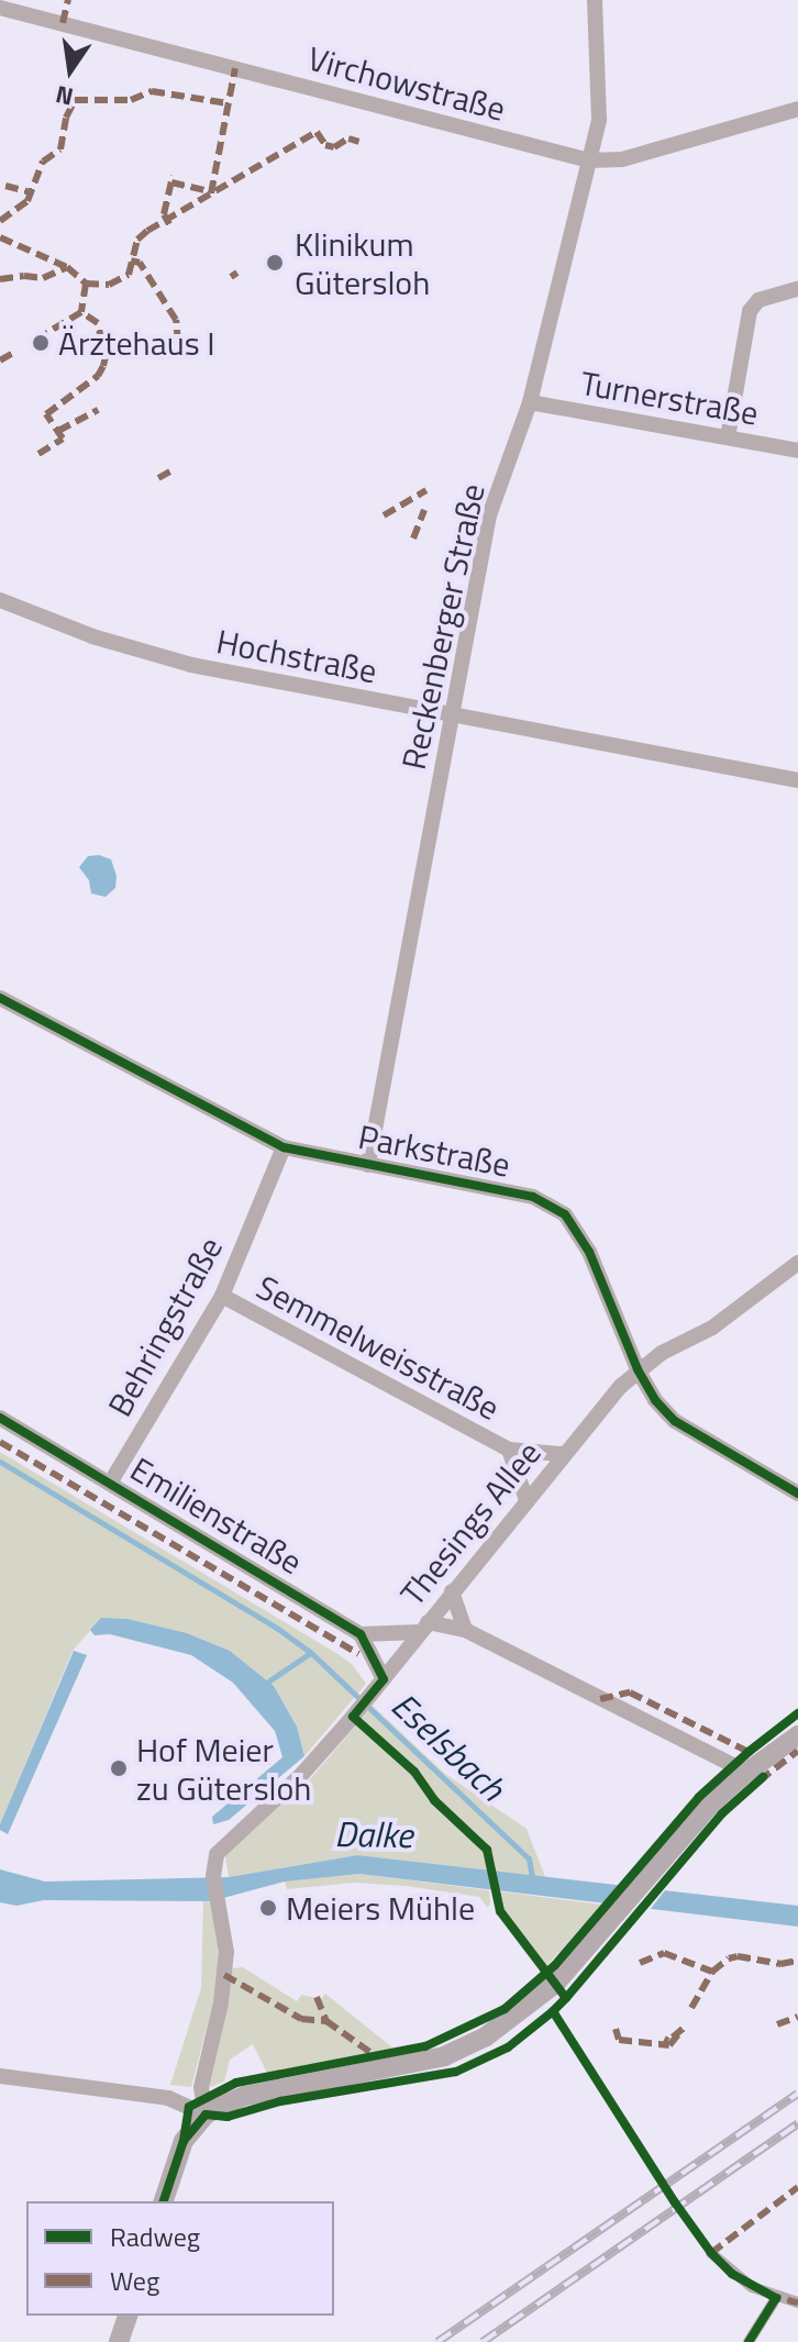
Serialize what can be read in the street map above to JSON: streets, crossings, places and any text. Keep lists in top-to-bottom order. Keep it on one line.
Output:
{"streets":{"street":["Virchowstraße","Turnerstraße","Reckenberger Straße","Hochstraße","Parkstraße","Behringstraße","Semmelweisstraße","Emilienstraße","Thesings Allee"]},"crossings":[["Virchowstraße","Reckenberger Straße"],["Turnerstraße","Reckenberger Straße"],["Reckenberger Straße","Hochstraße"],["Reckenberger Straße","Parkstraße"],["Parkstraße","Behringstraße"],["Parkstraße","Thesings Allee"],["Behringstraße","Semmelweisstraße"],["Behringstraße","Emilienstraße"],["Semmelweisstraße","Thesings Allee"]],"water":["Eselsbach","Dalke"],"places":["Klinikum Gütersloh","Ärztehaus I","Hof Meier zu Gütersloh","Meiers Mühle"],"legend":["Radweg","Weg"],"north":"bottom"}
